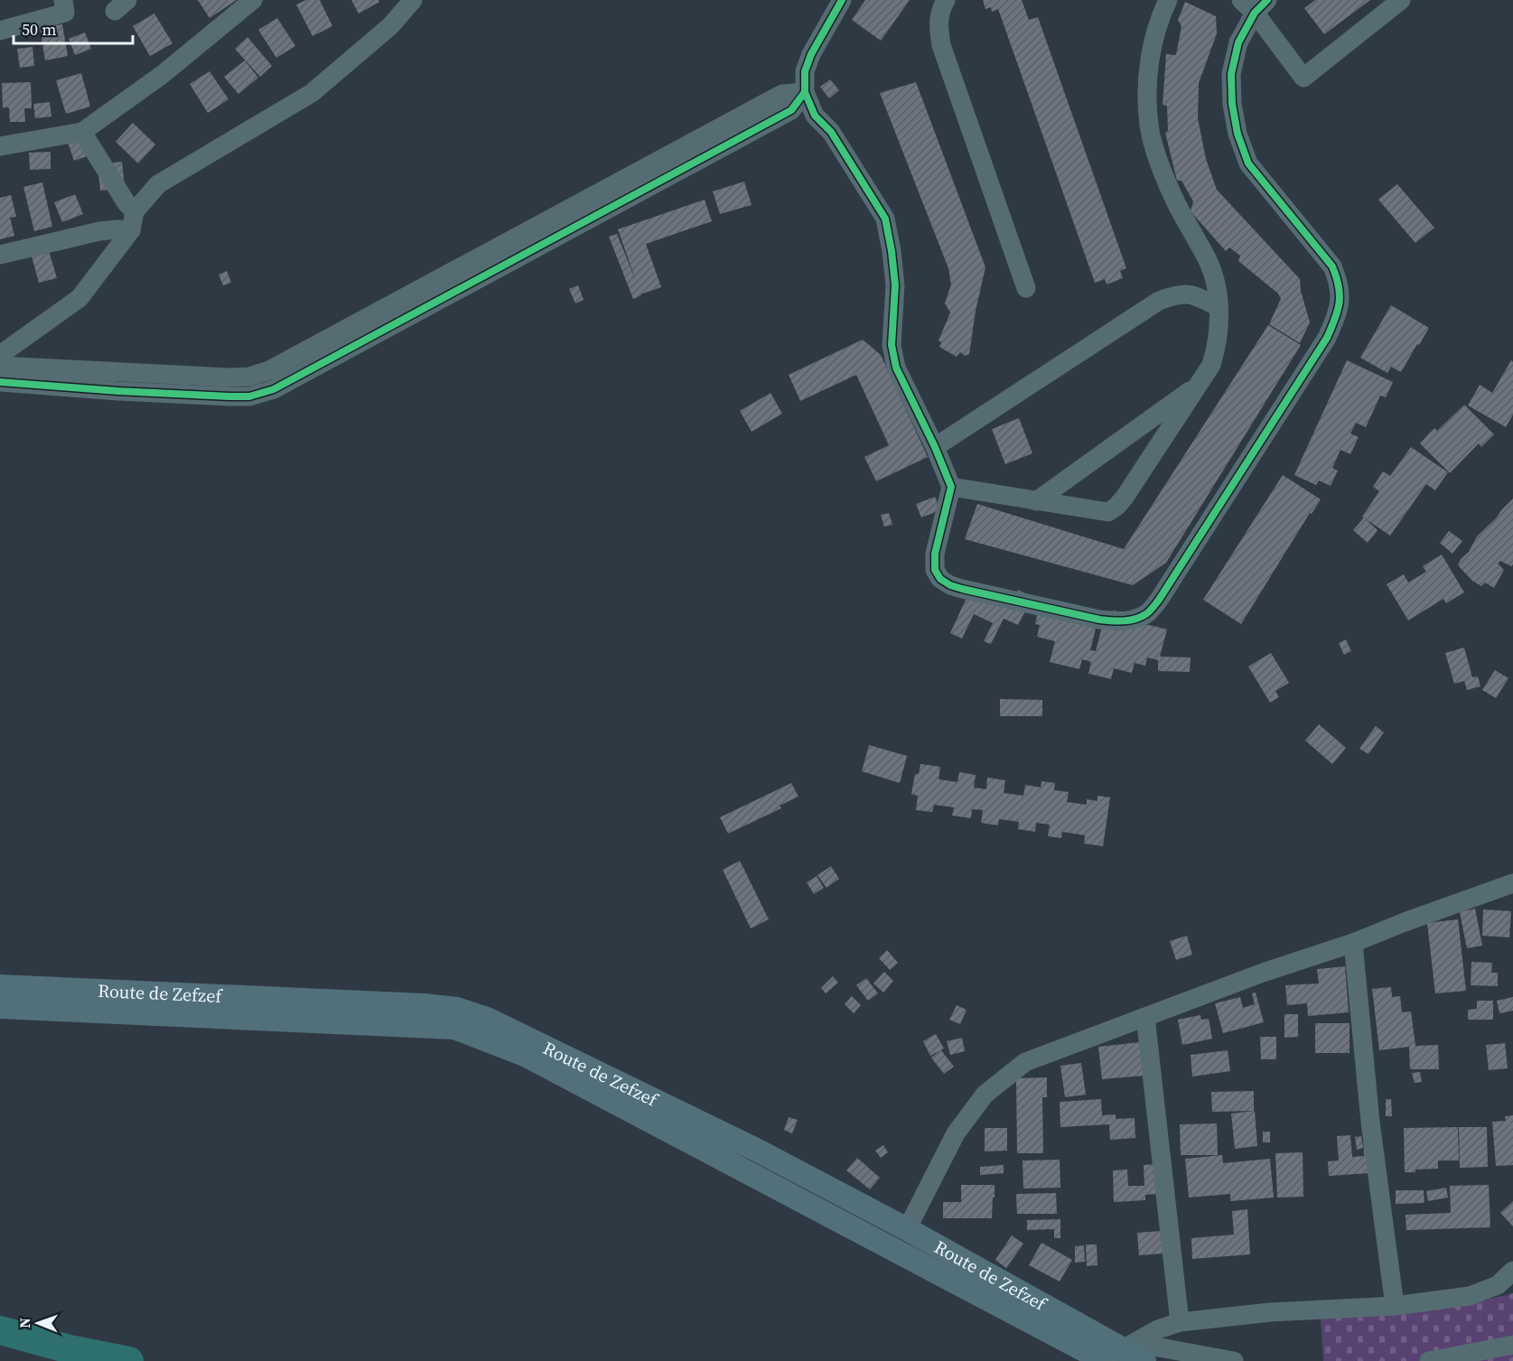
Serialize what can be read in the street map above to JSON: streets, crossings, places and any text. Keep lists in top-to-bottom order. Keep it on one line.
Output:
{"streets":{"main road":["Route de Zefzef"]},"scale_bar":"50 m","north":"left"}
